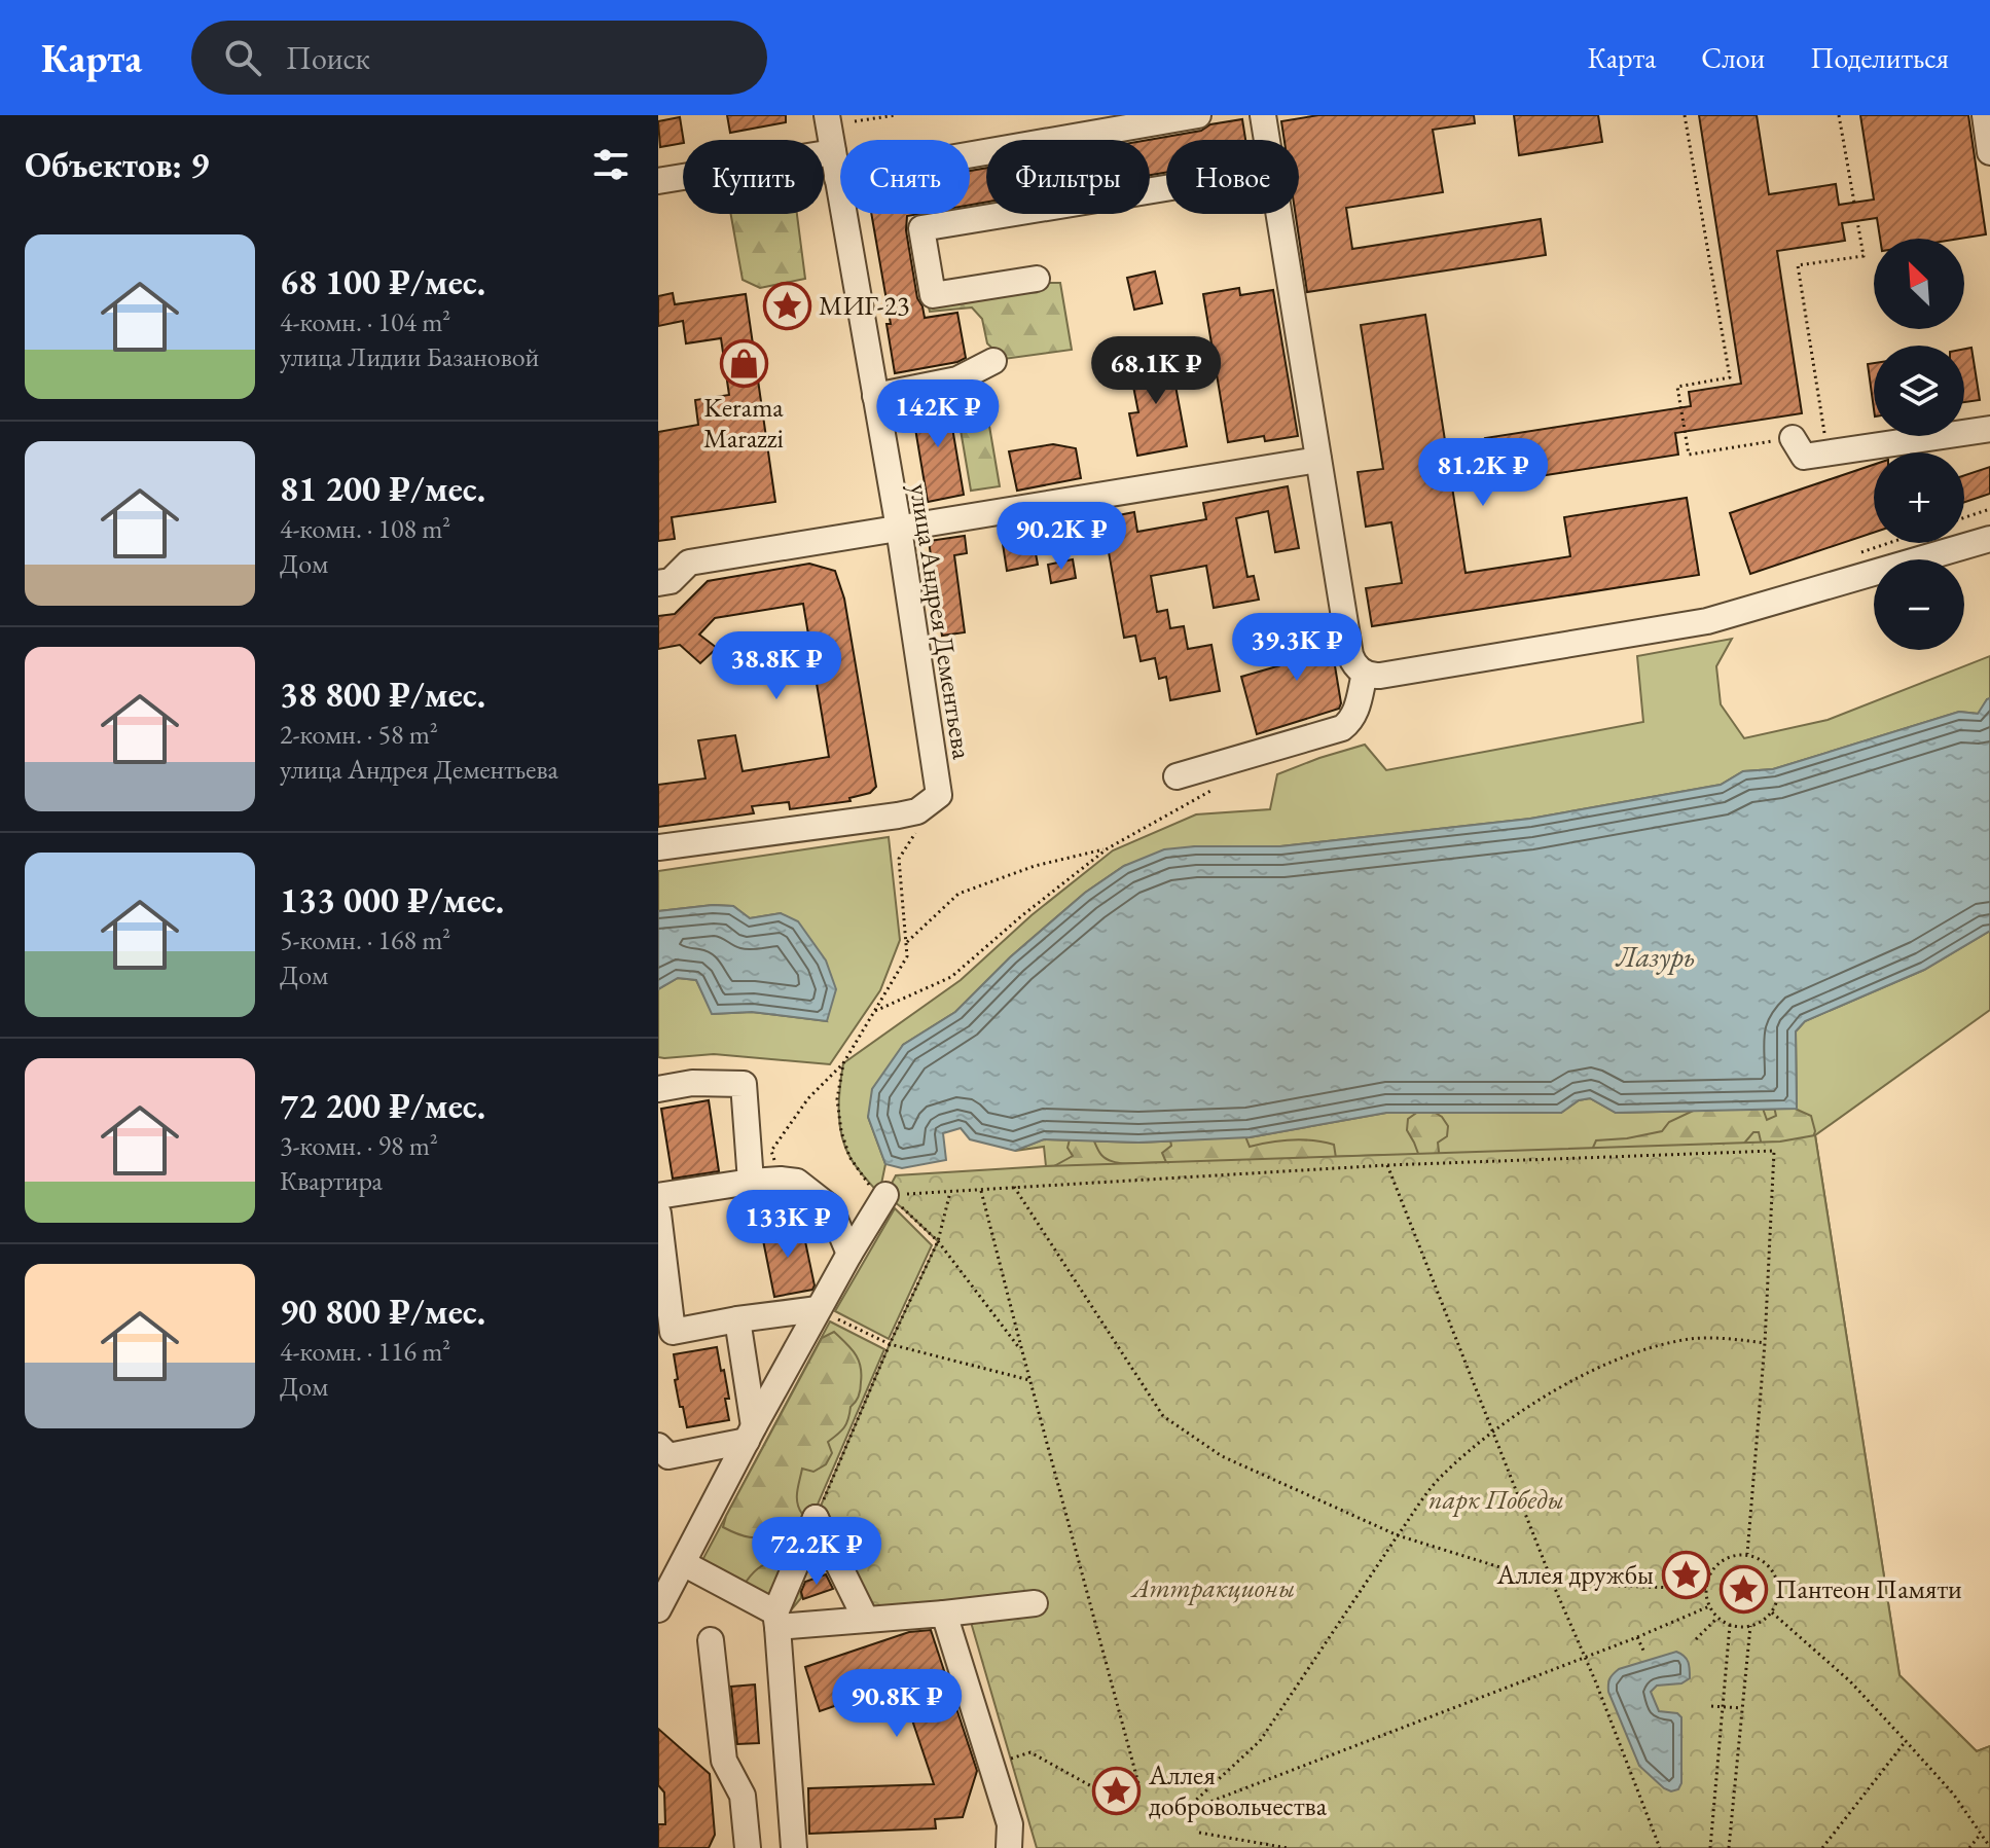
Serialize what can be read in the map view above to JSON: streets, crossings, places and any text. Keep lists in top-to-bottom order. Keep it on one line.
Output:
{"streets":{"street":["улица Андрея Дементьева"]},"water":["Лазурь"],"parks":["парк Победы","Аттракционы"],"places":{"place":["МИГ-23","Аллея дружбы","Пантеон Памяти","Аллея добровольчества"],"shop":["Kerama Marazzi"]},"north":"top left","page":{"header":"Карта","search":"Поиск","nav":["Карта","Слои","Поделиться"],"heading":"Объектов: 9","chip":["Купить","Снять","Фильтры","Новое"],"list":[{"name":"68 100 ₽/мес.","note":"4-комн. · 104 m² · улица Лидии Базановой"},{"name":"81 200 ₽/мес.","note":"4-комн. · 108 m² · Дом"},{"name":"38 800 ₽/мес.","note":"2-комн. · 58 m² · улица Андрея Дементьева"},{"name":"133 000 ₽/мес.","note":"5-комн. · 168 m² · Дом"},{"name":"72 200 ₽/мес.","note":"3-комн. · 98 m² · Квартира"},{"name":"90 800 ₽/мес.","note":"4-комн. · 116 m² · Дом"}],"map_buttons":["+","−"],"price":["68.1K ₽","142K ₽","81.2K ₽","90.2K ₽","39.3K ₽","38.8K ₽","133K ₽","72.2K ₽","90.8K ₽"]}}
